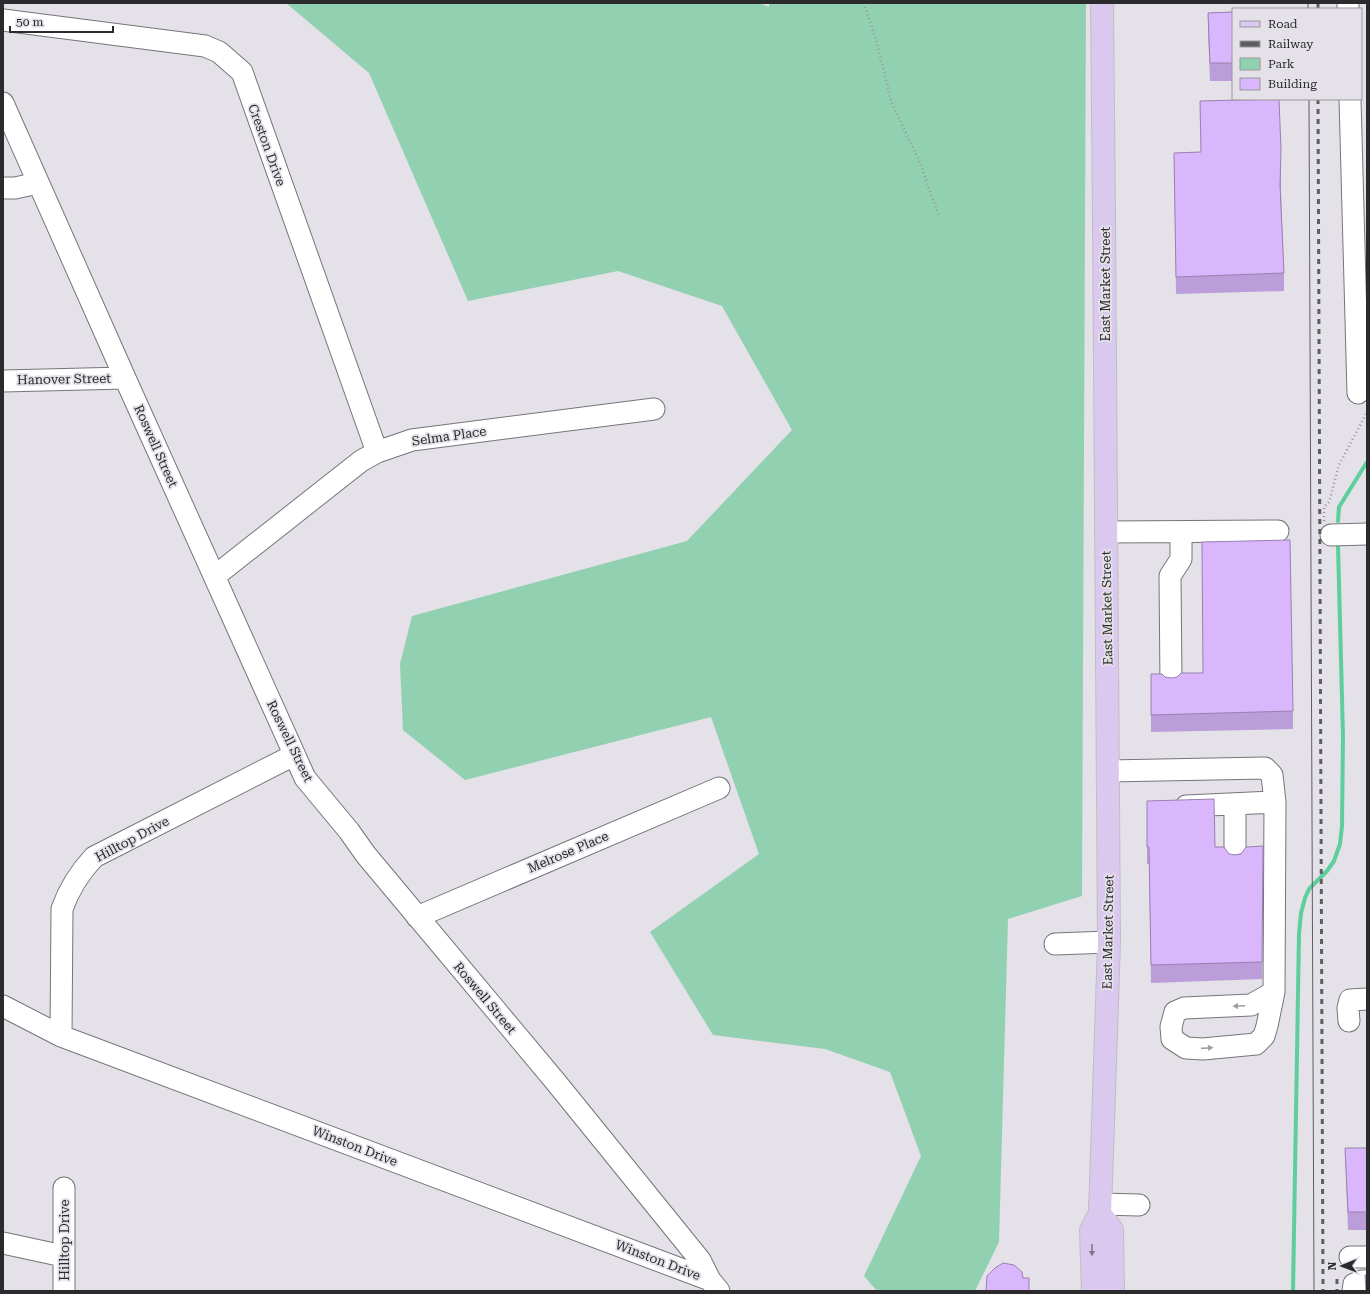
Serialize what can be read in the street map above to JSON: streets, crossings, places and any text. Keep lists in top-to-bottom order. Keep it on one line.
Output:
{"streets":{"main road":["East Market Street"],"street":["Creston Drive","Hanover Street","Selma Place","Roswell Street","Hilltop Drive","Melrose Place","Winston Drive"]},"crossings":[["Creston Drive","Selma Place"],["Hanover Street","Roswell Street"],["Selma Place","Roswell Street"],["Roswell Street","Hilltop Drive"],["Roswell Street","Melrose Place"],["Roswell Street","Winston Drive"],["Hilltop Drive","Winston Drive"]],"legend":["Road","Railway","Park","Building"],"scale_bar":"50 m","north":"left"}
